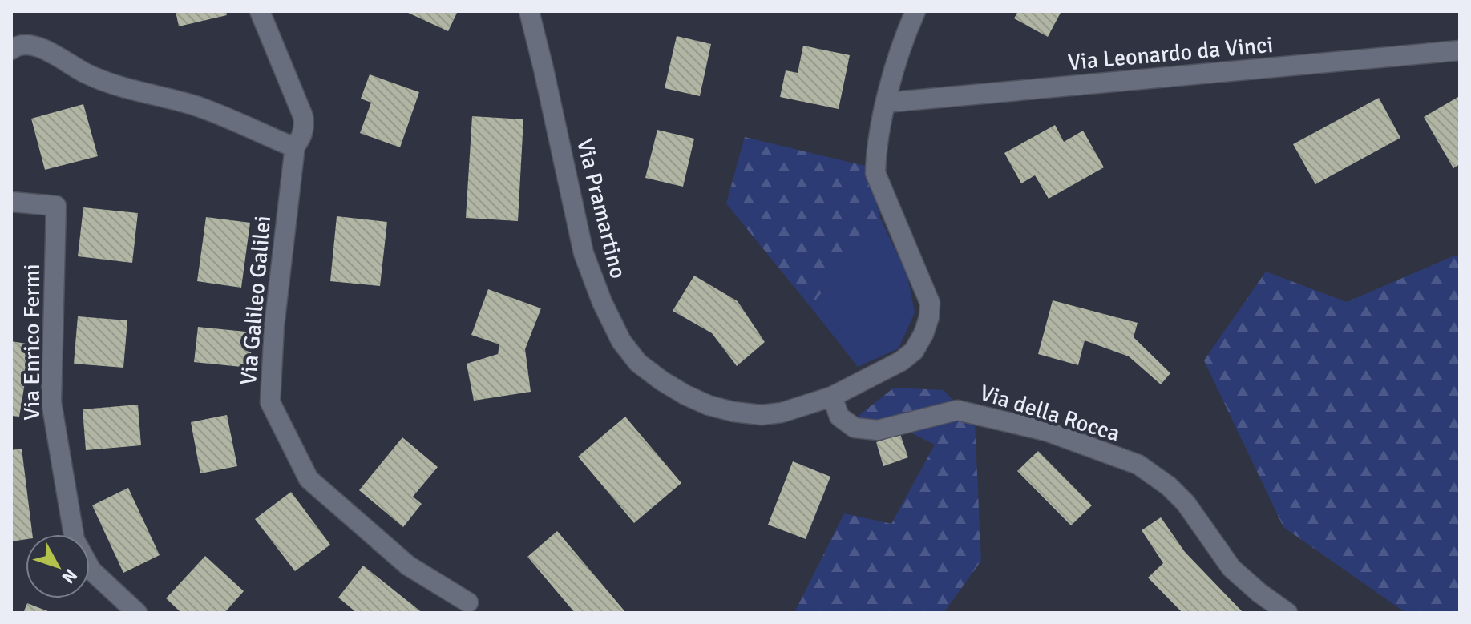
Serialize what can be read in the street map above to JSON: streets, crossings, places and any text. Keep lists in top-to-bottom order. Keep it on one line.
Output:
{"streets":{"street":["Via Leonardo da Vinci","Via Pramartino","Via Galileo Galilei","Via Enrico Fermi","Via della Rocca"]},"crossings":[["Via Leonardo da Vinci","Via Pramartino"],["Via Pramartino","Via della Rocca"]],"north":"bottom right"}
